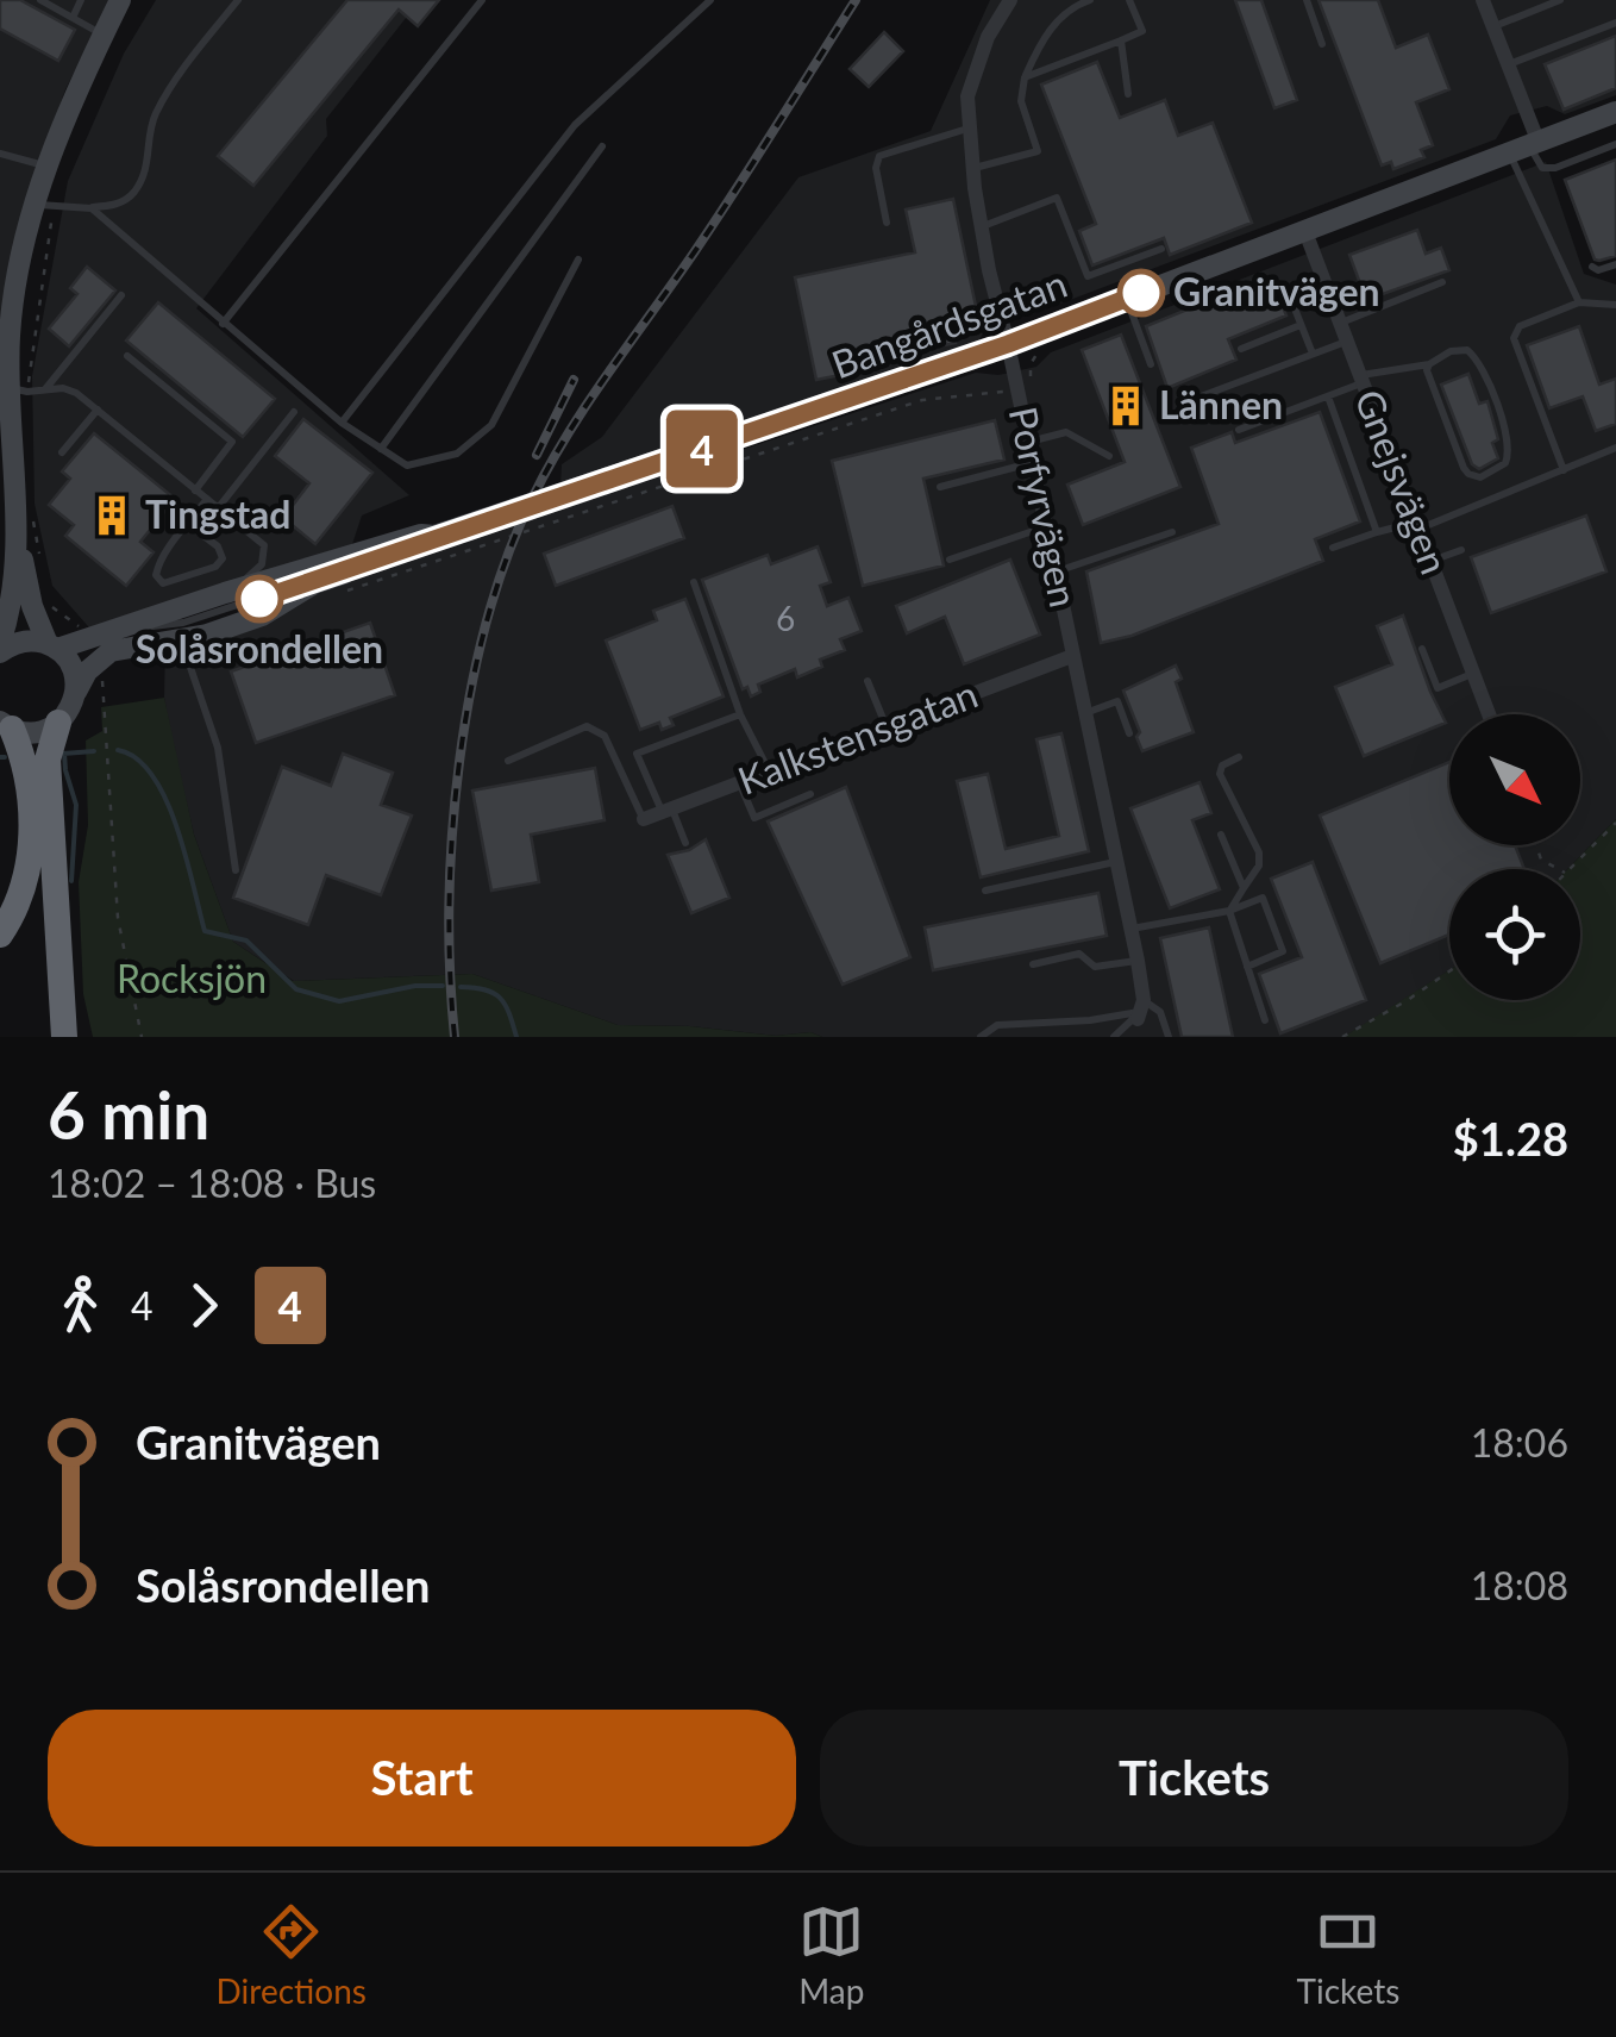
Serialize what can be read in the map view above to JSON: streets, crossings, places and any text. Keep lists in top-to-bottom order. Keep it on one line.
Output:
{"streets":{"main road":["Bangårdsgatan"],"street":["Gnejsvägen","Porfyrvägen","Kalkstensgatan"]},"crossings":[["Bangårdsgatan","Gnejsvägen"],["Bangårdsgatan","Porfyrvägen"],["Porfyrvägen","Kalkstensgatan"]],"parks":["Rocksjön"],"places":{"other":["Granitvägen","Solåsrondellen"],"building":["Lännen","Tingstad"]},"lines":["bus line 4"],"house_numbers":["6"],"north":"bottom right","page":{"on_map":"4","heading":["6 min","18:02 – 18:08 · Bus","$1.28"],"legs":["4","4"],"list":[{"name":"Granitvägen","value":"18:06"},{"name":"Solåsrondellen","value":"18:08"}],"buttons":["Start","Tickets"],"tabs":["Directions","Map","Tickets"]}}
